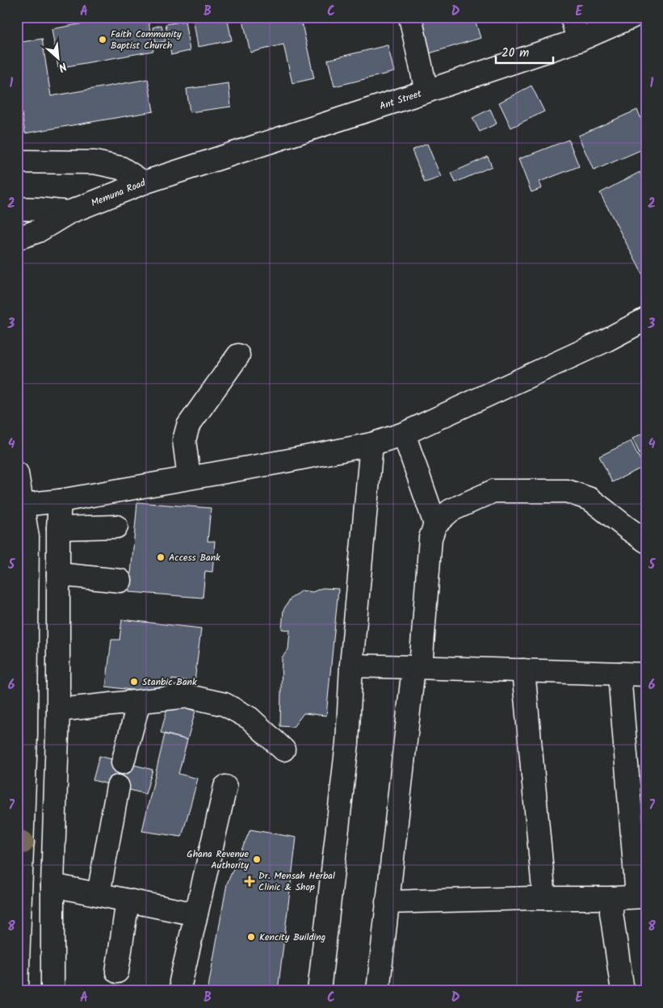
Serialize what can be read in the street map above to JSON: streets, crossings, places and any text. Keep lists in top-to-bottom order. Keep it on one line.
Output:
{"streets":{"street":["Ant Street","Memuna Road"]},"crossings":[["Ant Street","Memuna Road"]],"places":{"other":["Faith Community Baptist Church","Access Bank","Stanbic Bank","Ghana Revenue Authority","Kencity Building"],"health":["Dr. Mensah Herbal Clinic & Shop"]},"scale_bar":"20 m","north":"bottom right","grid":{"columns":["A","B","C","D","E"],"rows":["1","2","3","4","5","6","7","8"]}}
